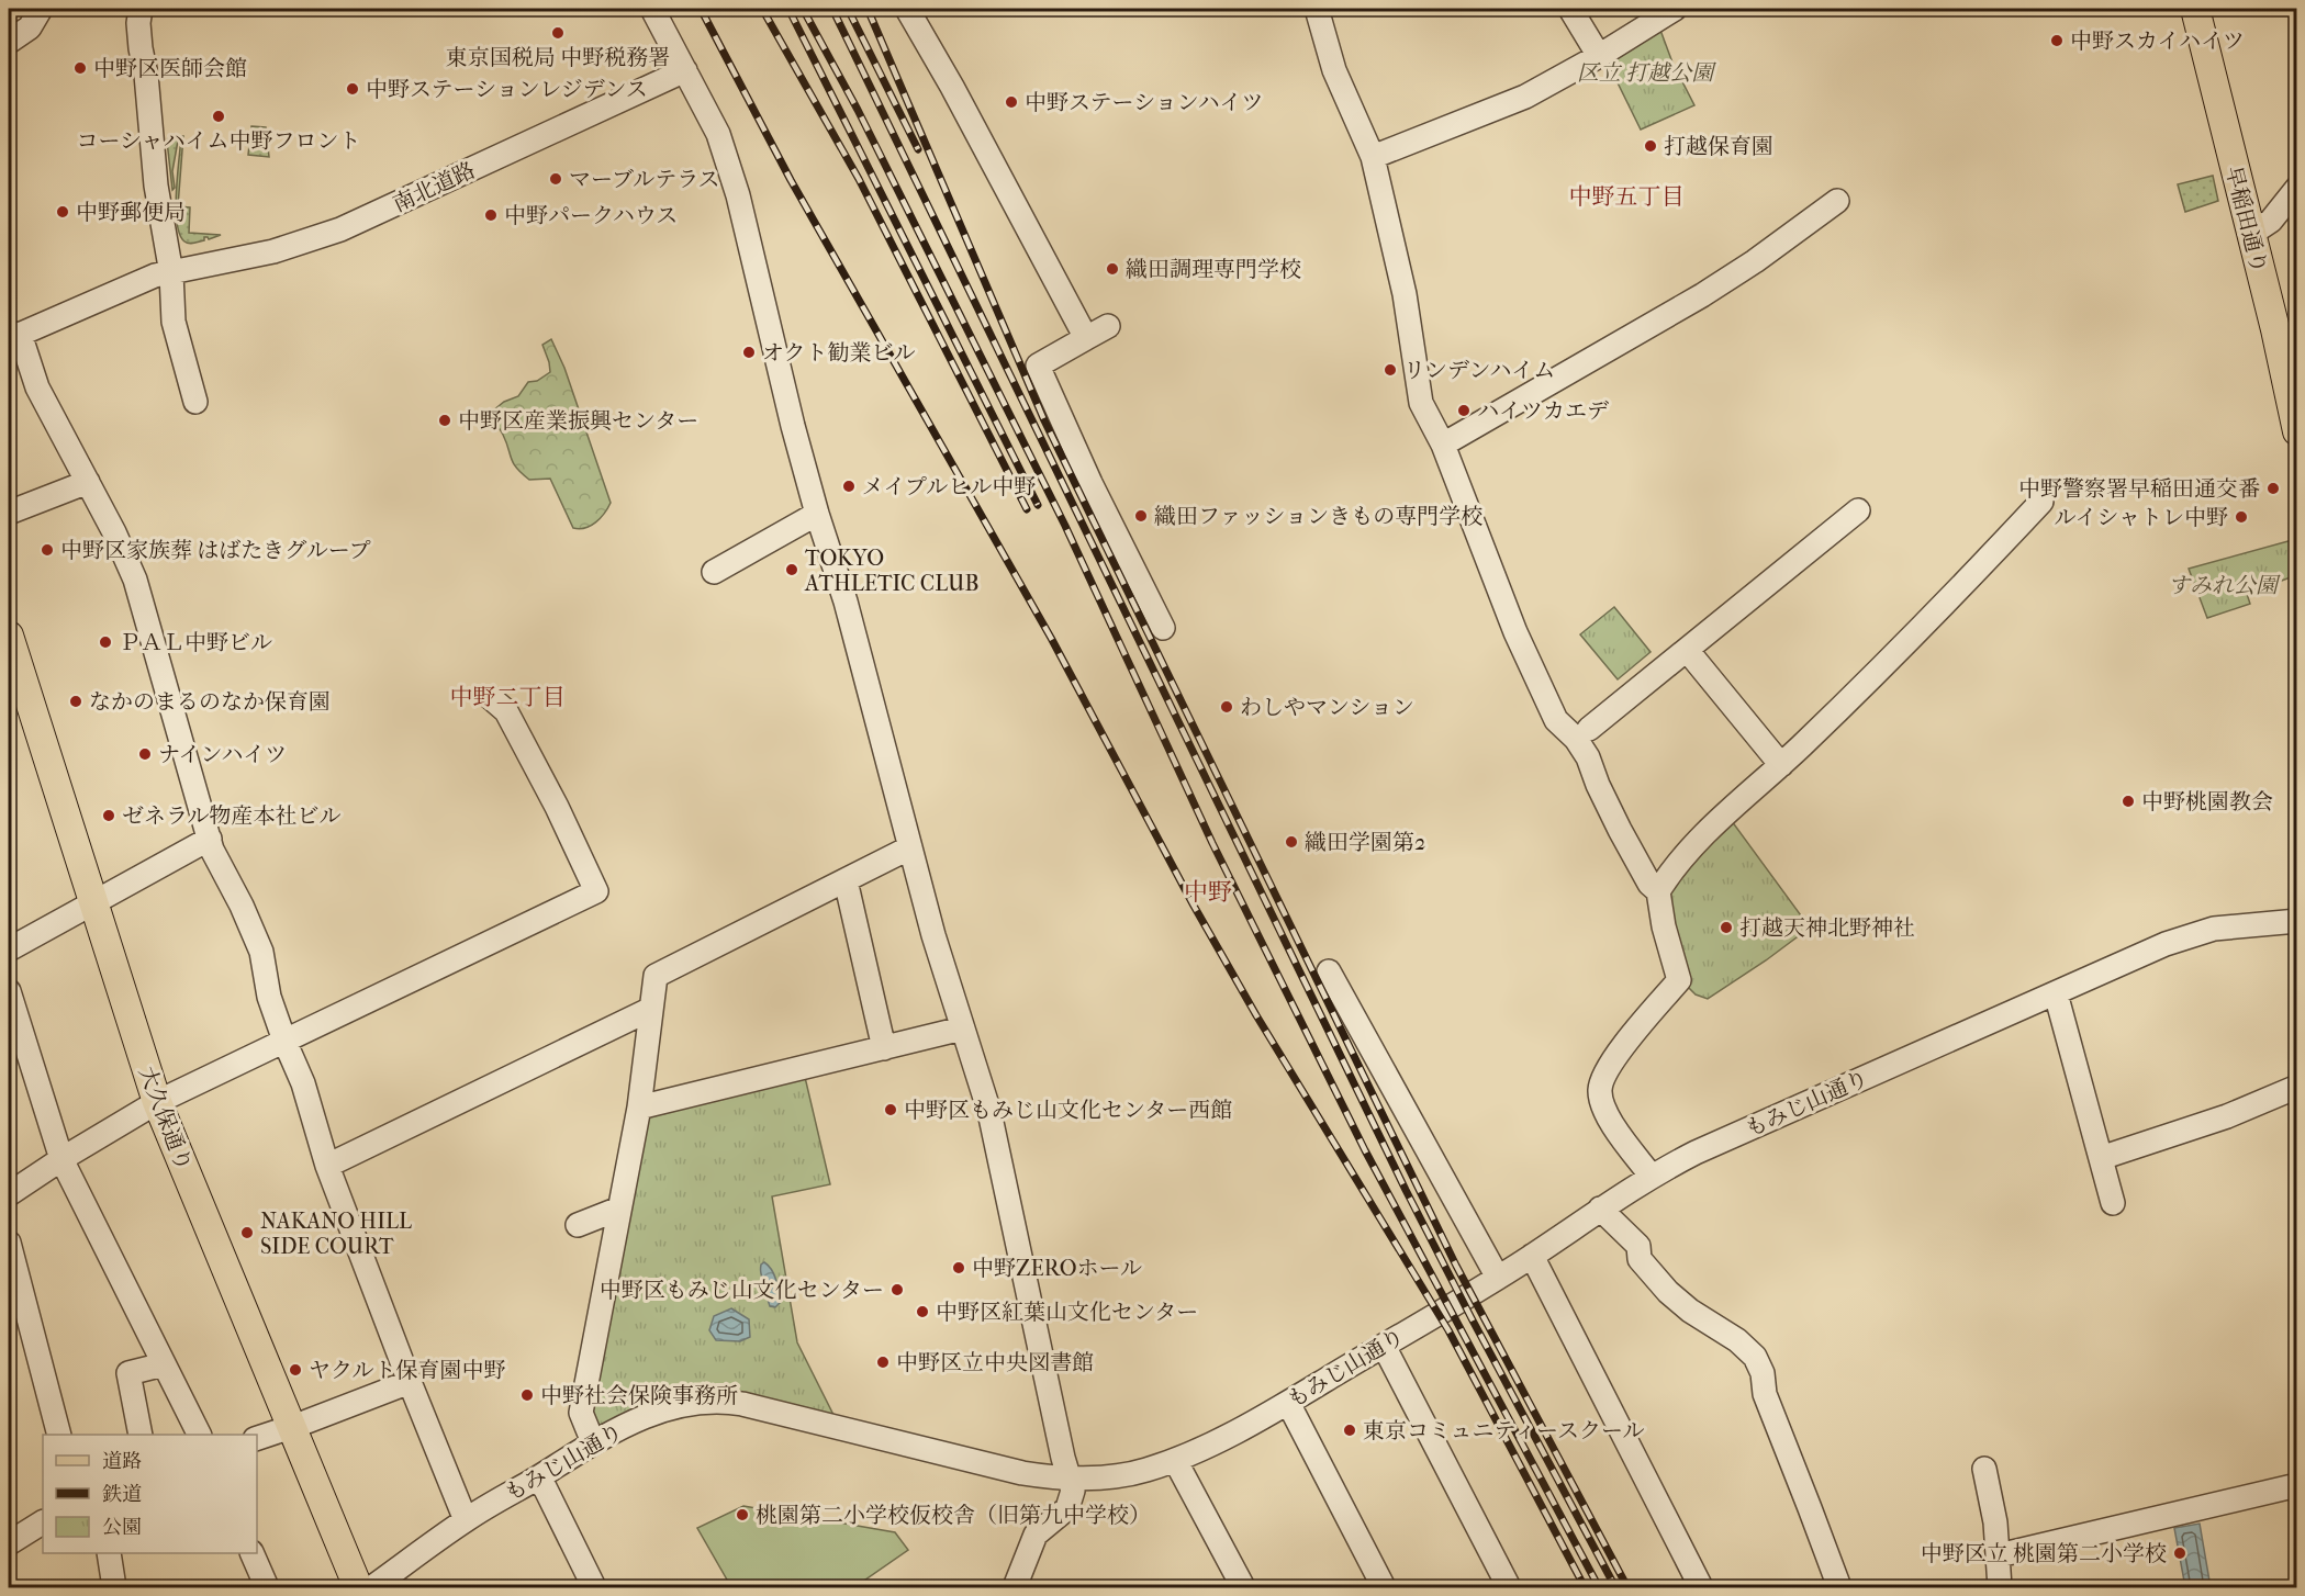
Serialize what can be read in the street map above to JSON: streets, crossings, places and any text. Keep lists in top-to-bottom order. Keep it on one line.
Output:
{"streets":{"main road":["早稲田通り","大久保通り"],"street":["南北道路","もみじ山通り"]},"districts":["中野五丁目","中野二丁目","中野"],"parks":["区立 打越公園","すみれ公園"],"places":["東京国税局 中野税務署","中野スカイハイツ","中野区医師会館","中野ステーションレジデンス","中野ステーションハイツ","コーシャハイム中野フロント","打越保育園","マーブルテラス","中野郵便局","中野パークハウス","織田調理専門学校","オクト勧業ビル","リンデンハイム","ハイツカエデ","中野区産業振興センター","メイプルヒル中野","中野警察署早稲田通交番","織田ファッションきもの専門学校","ルイシャトレ中野","中野区家族葬 はばたきグループ","TOKYO ATHLETIC CLUB","ＰＡＬ中野ビル","なかのまるのなか保育園","わしやマンション","ナインハイツ","中野桃園教会","ゼネラル物産本社ビル","織田学園第2","打越天神北野神社","中野区もみじ山文化センター西館","NAKANO HILL SIDE COURT","中野ZEROホール","中野区もみじ山文化センター","中野区紅葉山文化センター","中野区立中央図書館","ヤクルト保育園中野","中野社会保険事務所","東京コミュニティースクール","桃園第二小学校仮校舎（旧第九中学校）","中野区立 桃園第二小学校"],"legend":["道路","鉄道","公園"]}
